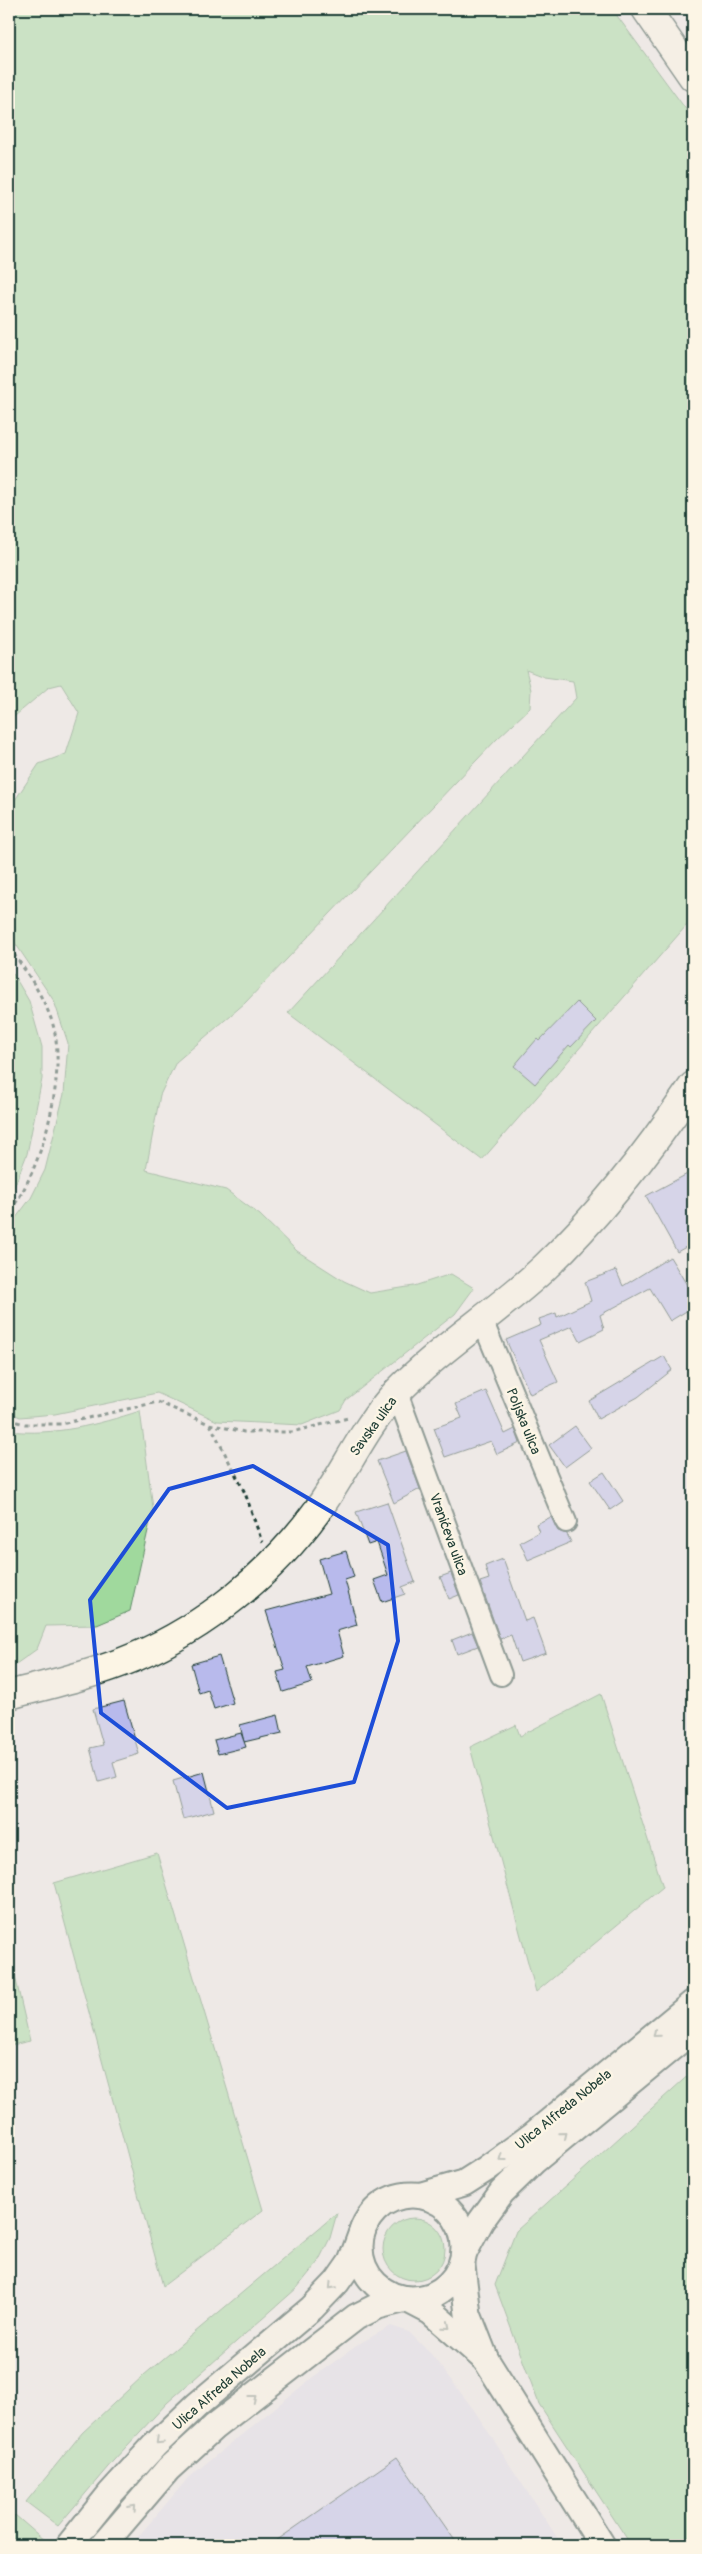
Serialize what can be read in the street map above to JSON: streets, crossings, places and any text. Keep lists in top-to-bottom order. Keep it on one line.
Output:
{"streets":{"main road":["Savska ulica"],"street":["Poljska ulica","Vranićeva ulica","Ulica Alfreda Nobela"]},"crossings":[["Poljska ulica","Savska ulica"],["Savska ulica","Vranićeva ulica"]]}
